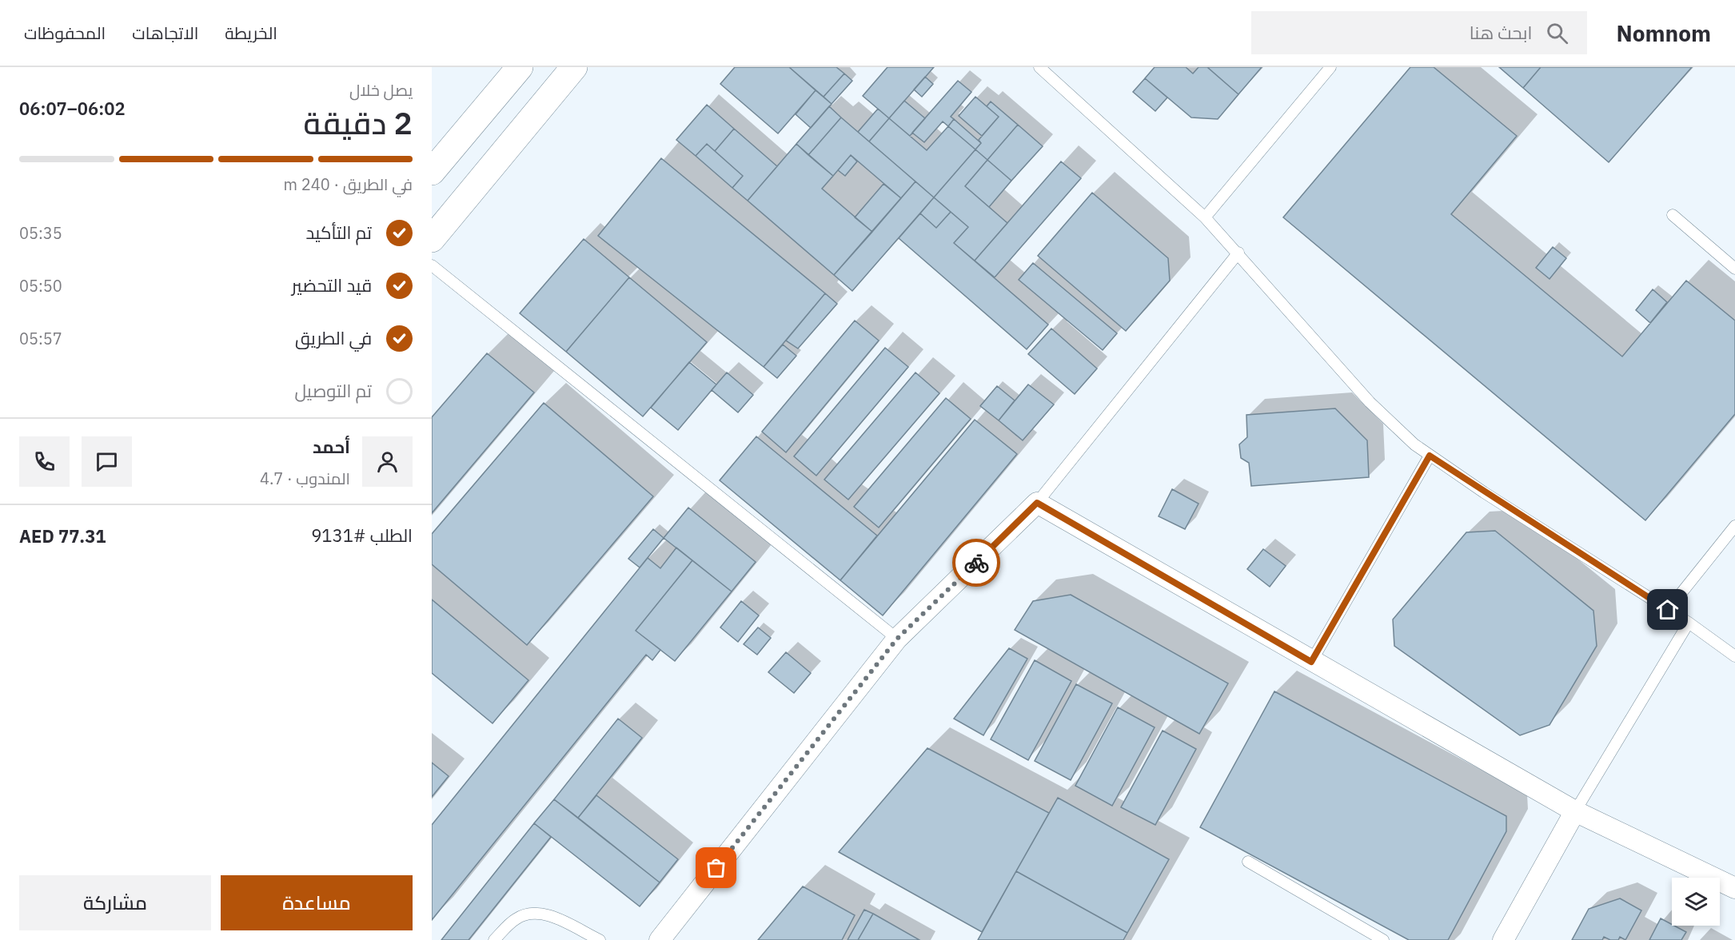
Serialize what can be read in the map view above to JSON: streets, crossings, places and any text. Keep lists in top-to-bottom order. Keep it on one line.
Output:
{"page":{"header":"Nomnom","search":"ابحث هنا","nav":["الخريطة","الاتجاهات","المحفوظات"],"heading":["2 دقيقة","يصل خلال","06:02–06:07"],"panel":["أحمد","المندوب · 4.7","الطلب #9131","AED 77.31"],"bar":"في الطريق · 240 m","list":[["تم التأكيد","05:35"],["قيد التحضير","05:50"],["في الطريق","05:57"],"تم التوصيل"],"buttons":["مساعدة","مشاركة"]}}
